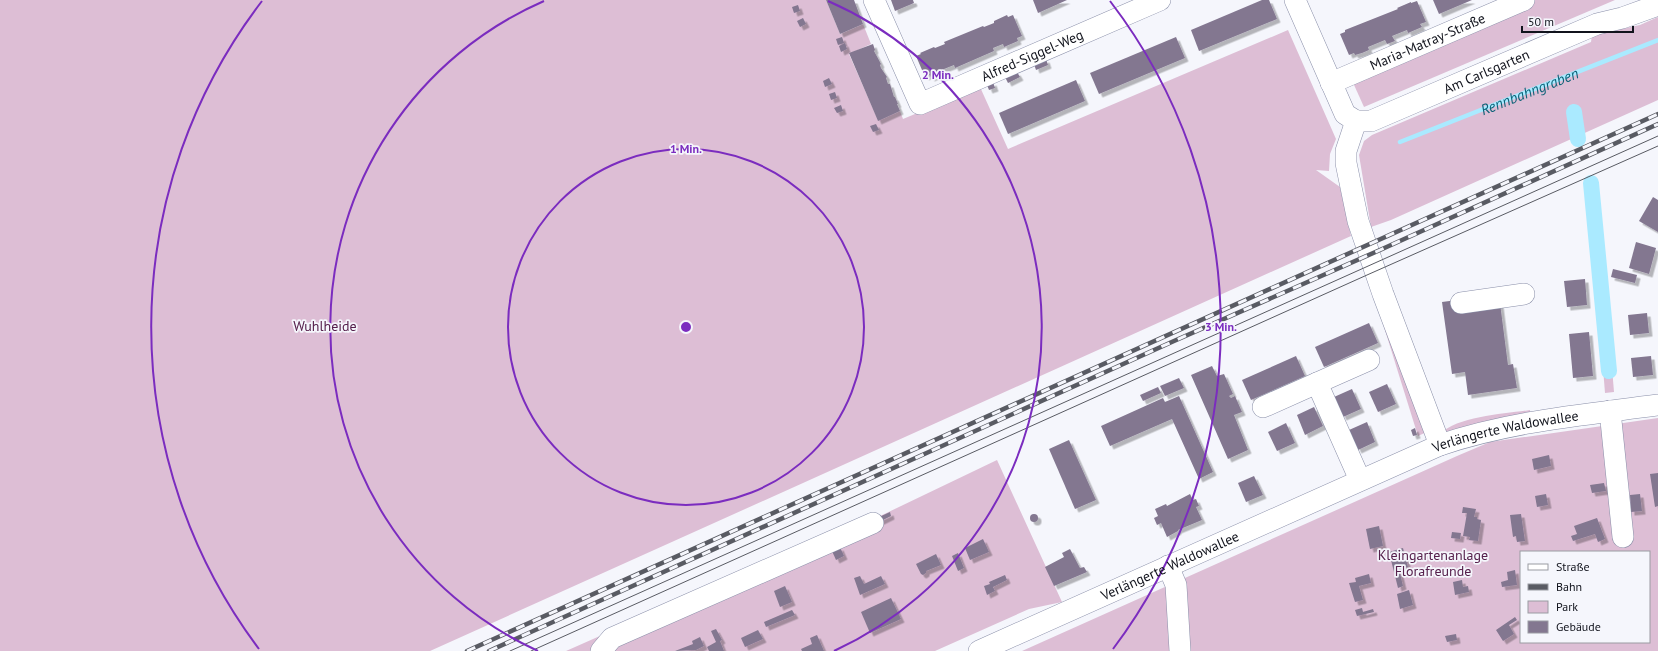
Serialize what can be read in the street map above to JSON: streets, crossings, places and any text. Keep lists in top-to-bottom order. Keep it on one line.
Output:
{"streets":{"street":["Maria-Matray-Straße","Alfred-Siggel-Weg","Am Carlsgarten","Verlängerte Waldowallee"]},"water":["Rennbahngraben"],"parks":["Wuhlheide","Kleingartenanlage Florafreunde"],"legend":["Straße","Bahn","Park","Gebäude"],"scale_bar":"50 m","rings":["2 Min.","1 Min.","3 Min."]}
